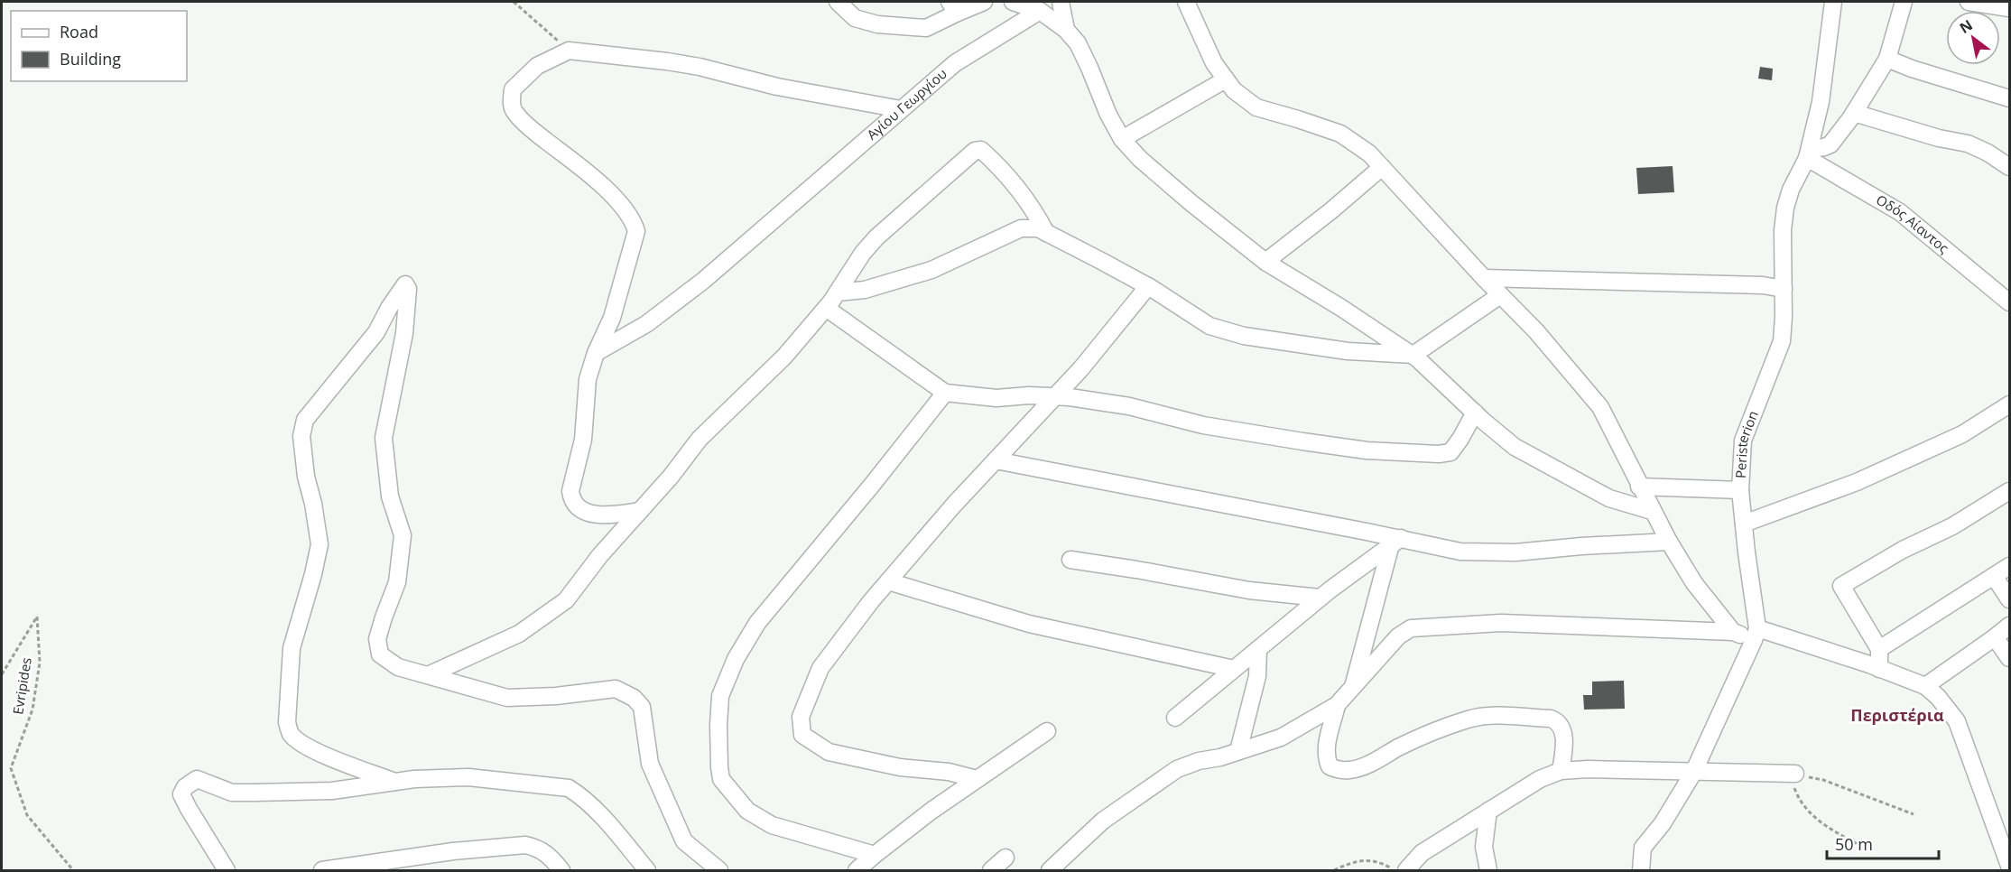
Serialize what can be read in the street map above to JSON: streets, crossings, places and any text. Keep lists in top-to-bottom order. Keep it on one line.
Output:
{"streets":{"street":["Αγίου Γεωργίου","Οδός Αίαντος","Peristerion"],"path":["Evripides"]},"crossings":[["Οδός Αίαντος","Peristerion"]],"districts":["Περιστέρια"],"legend":["Road","Building"],"scale_bar":"50 m","north":"top left"}
